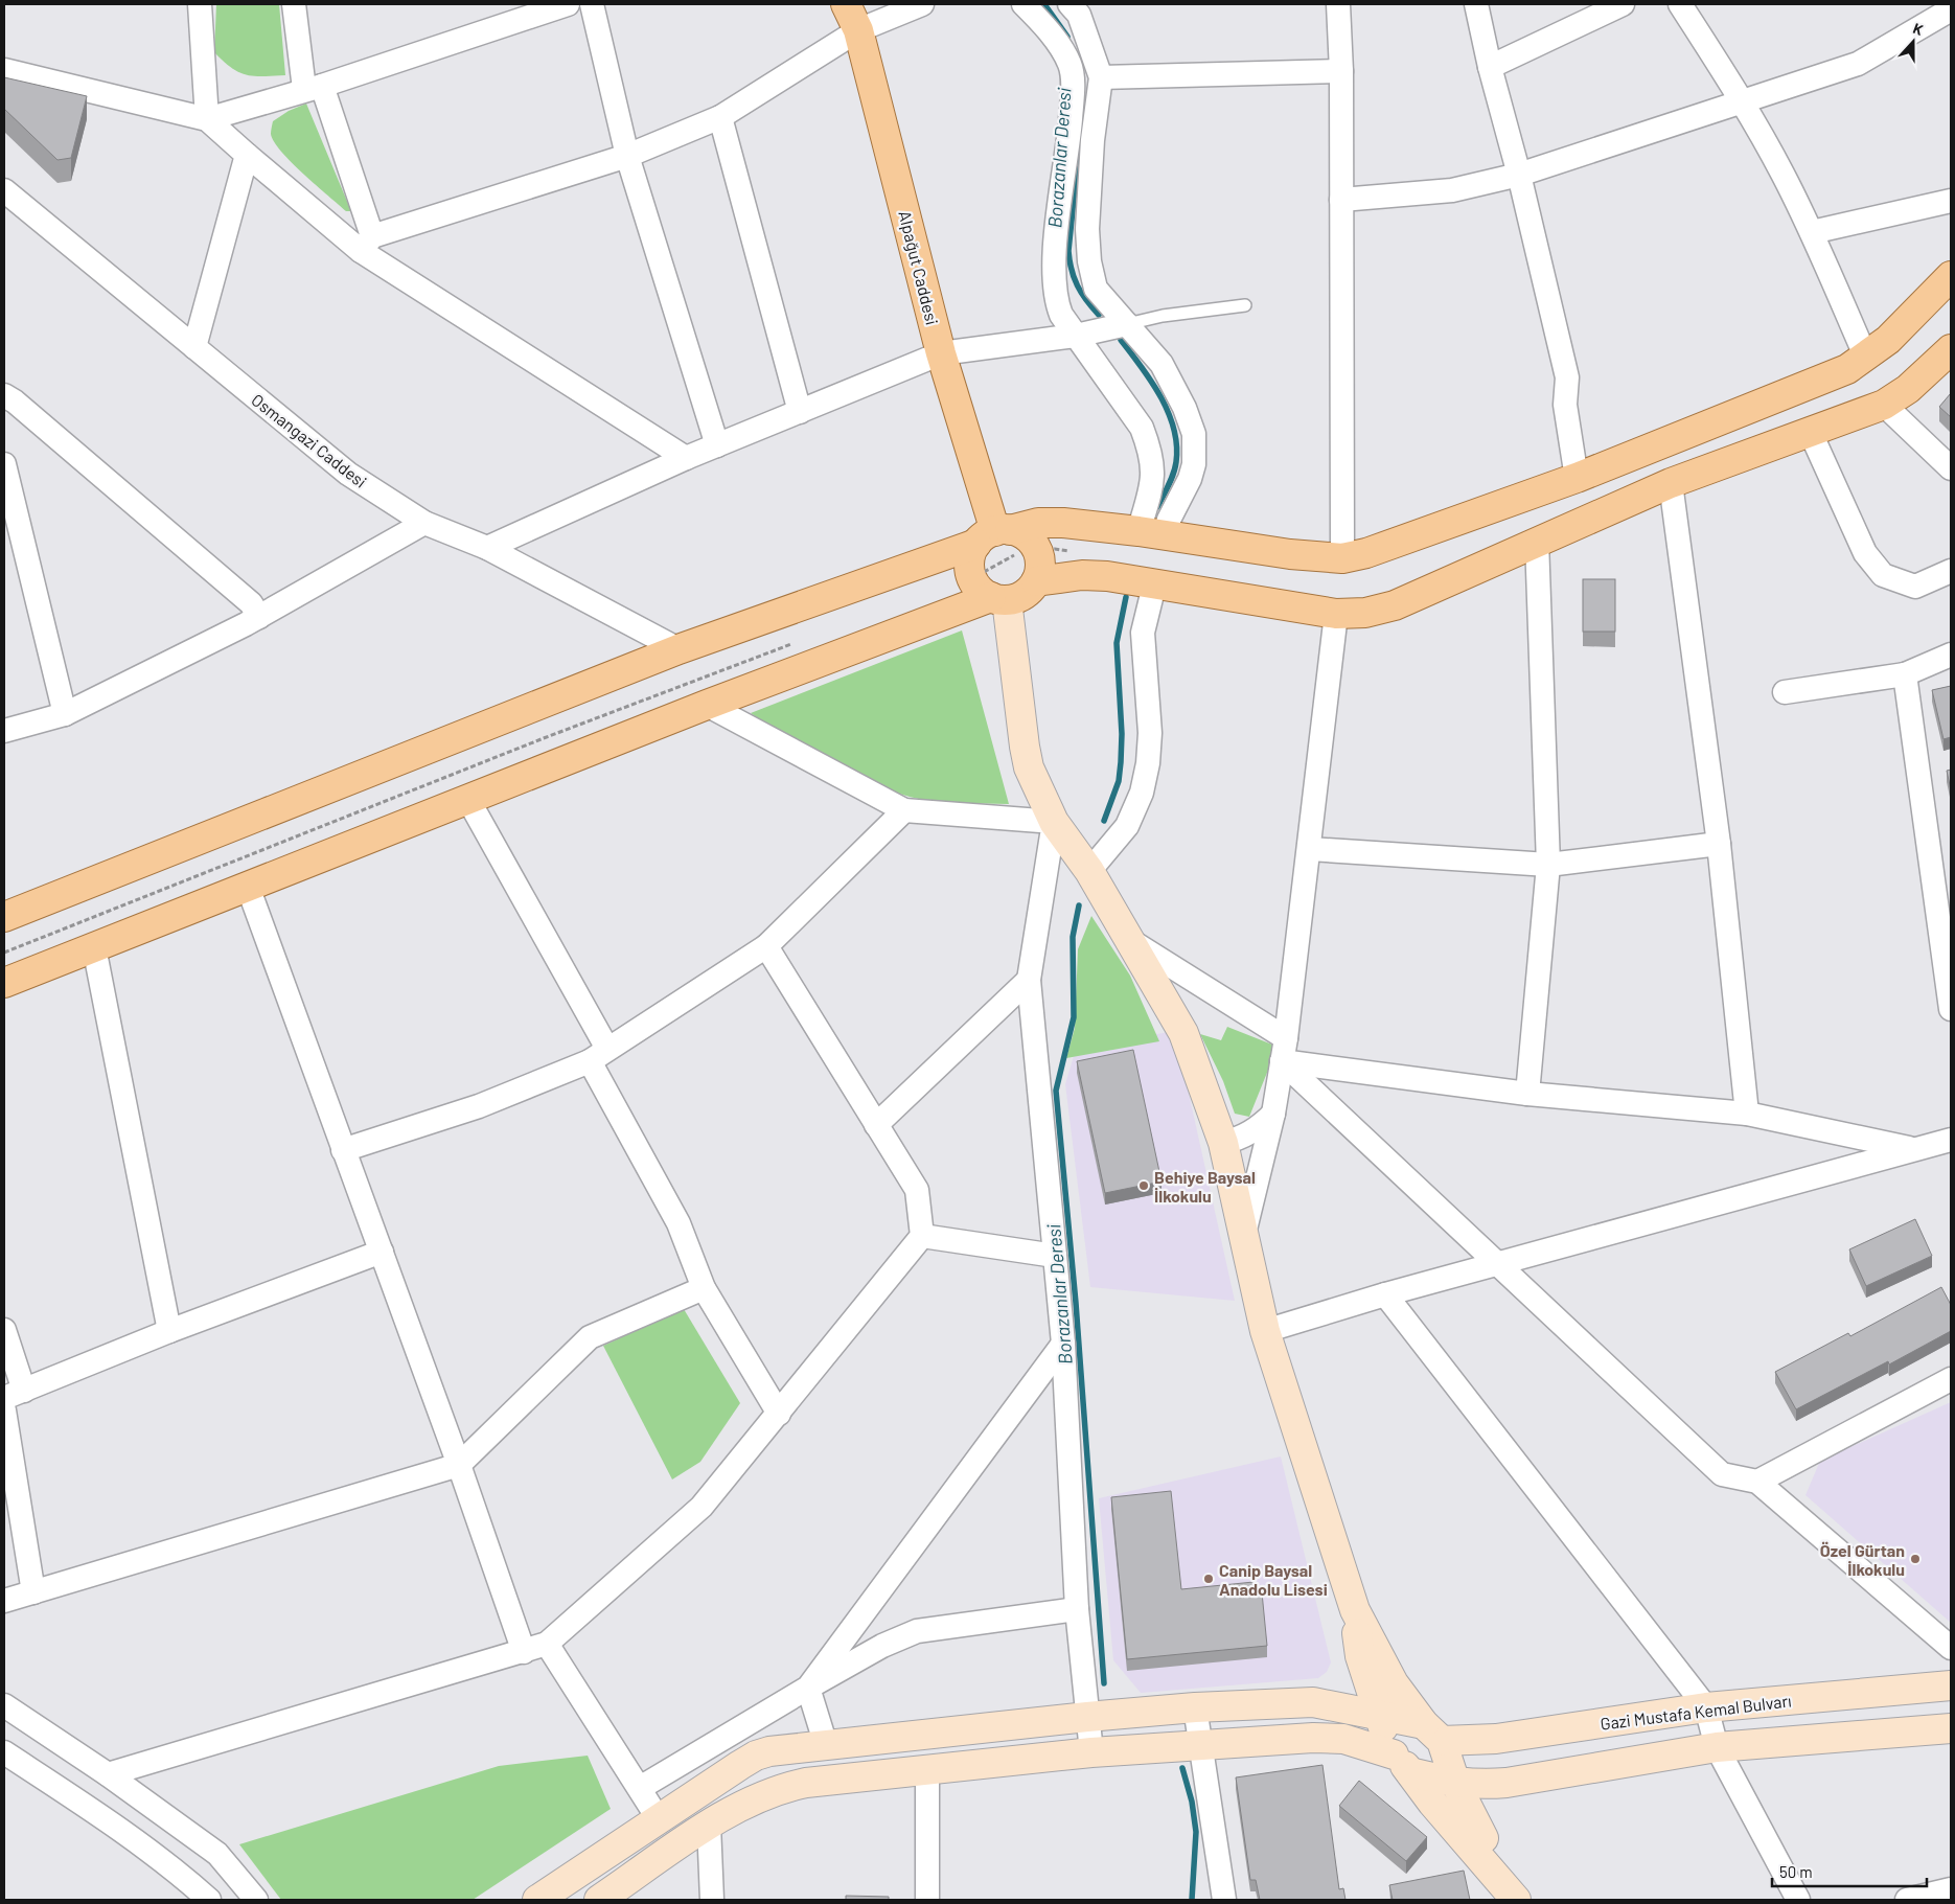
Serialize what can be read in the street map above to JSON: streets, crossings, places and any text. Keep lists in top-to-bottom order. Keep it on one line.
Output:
{"streets":{"main road":["Alpağut Caddesi","Gazi Mustafa Kemal Bulvarı"],"street":["Osmangazi Caddesi"]},"water":["Borazanlar Deresi"],"places":["Behiye Baysal İlkokulu","Özel Gürtan İlkokulu","Canip Baysal Anadolu Lisesi"],"scale_bar":"50 m","north":"top"}
